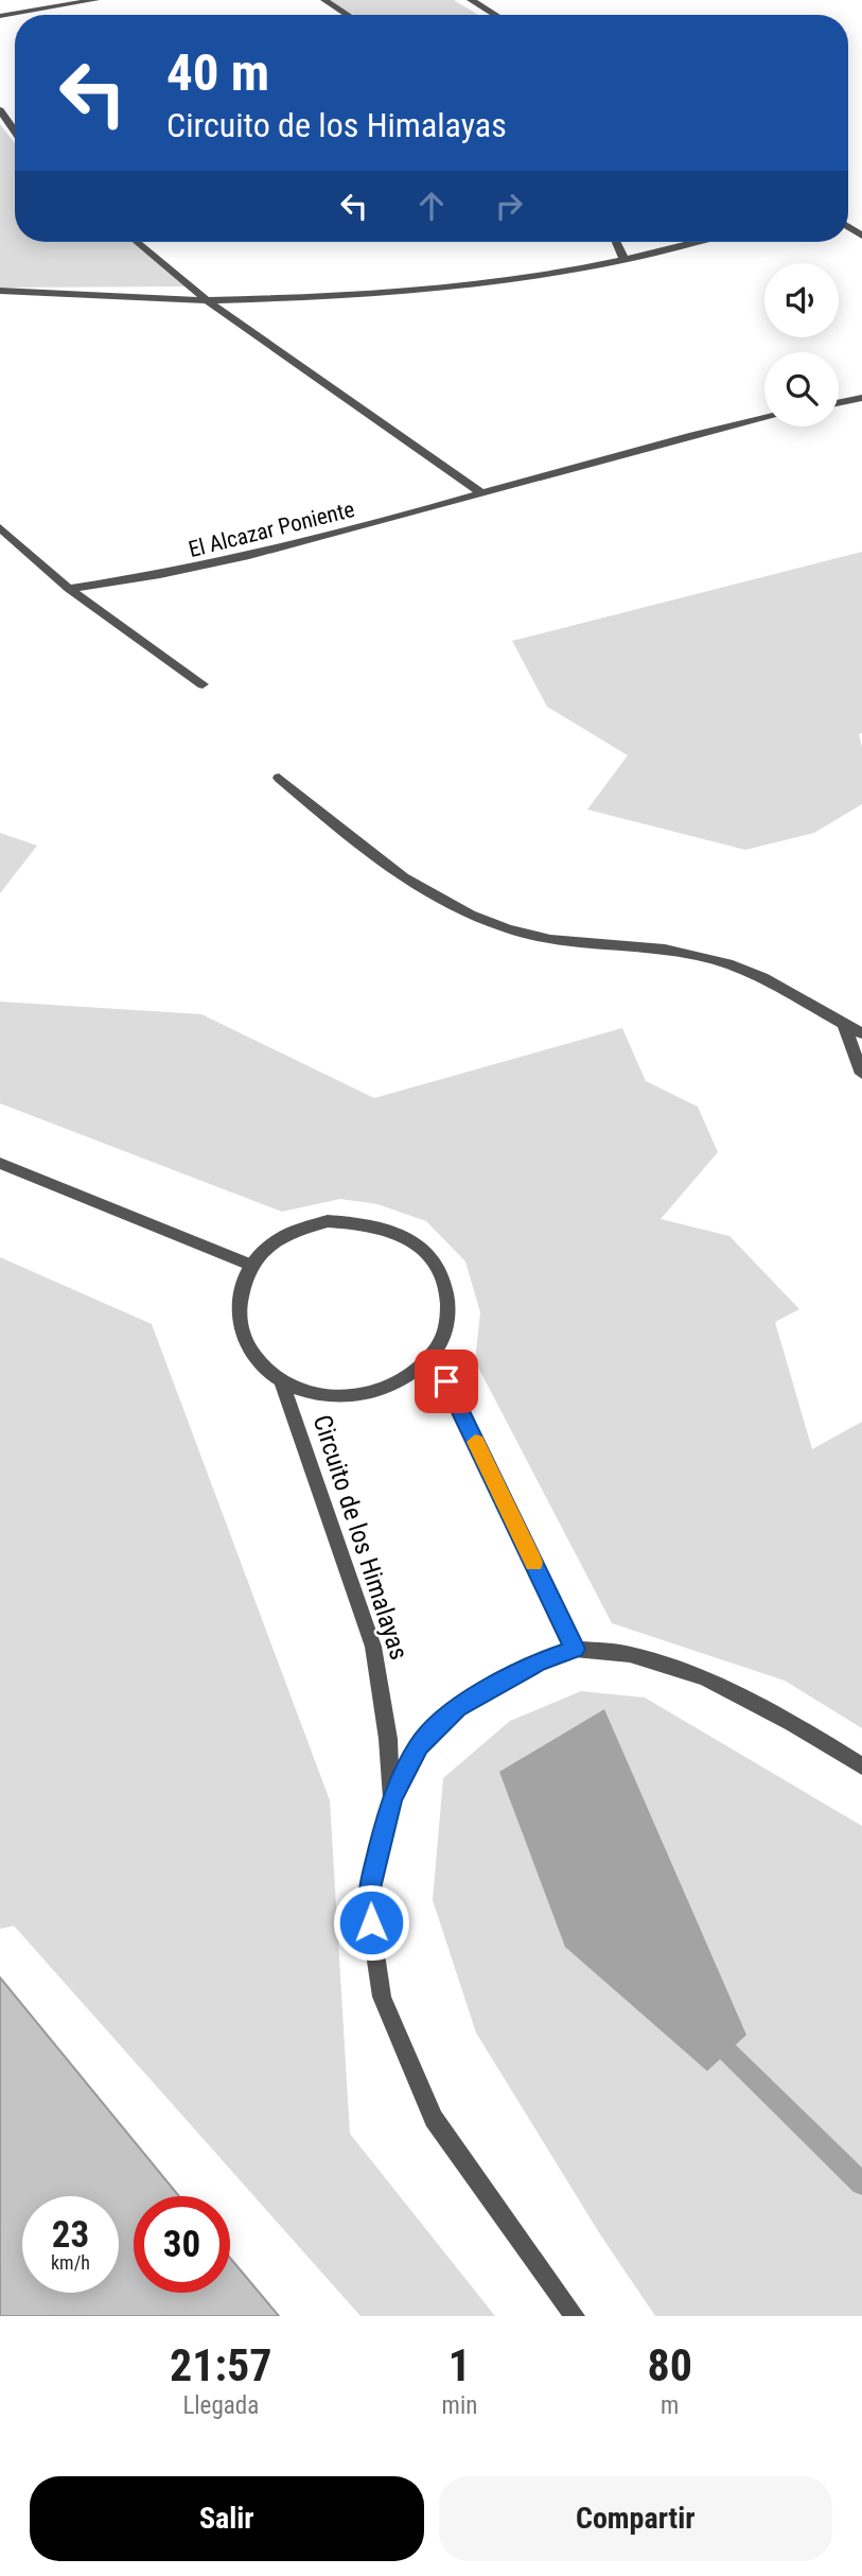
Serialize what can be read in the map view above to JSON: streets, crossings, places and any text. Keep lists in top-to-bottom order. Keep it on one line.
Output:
{"streets":{"street":["El Alcazar Poniente","Circuito de los Himalayas"]},"page":{"turn":["40 m","Circuito de los Himalayas"],"speed":"23 km/h","limit":"30","eta":["21:57","Llegada","1","min","80","m"],"buttons":["Salir","Compartir"]}}
